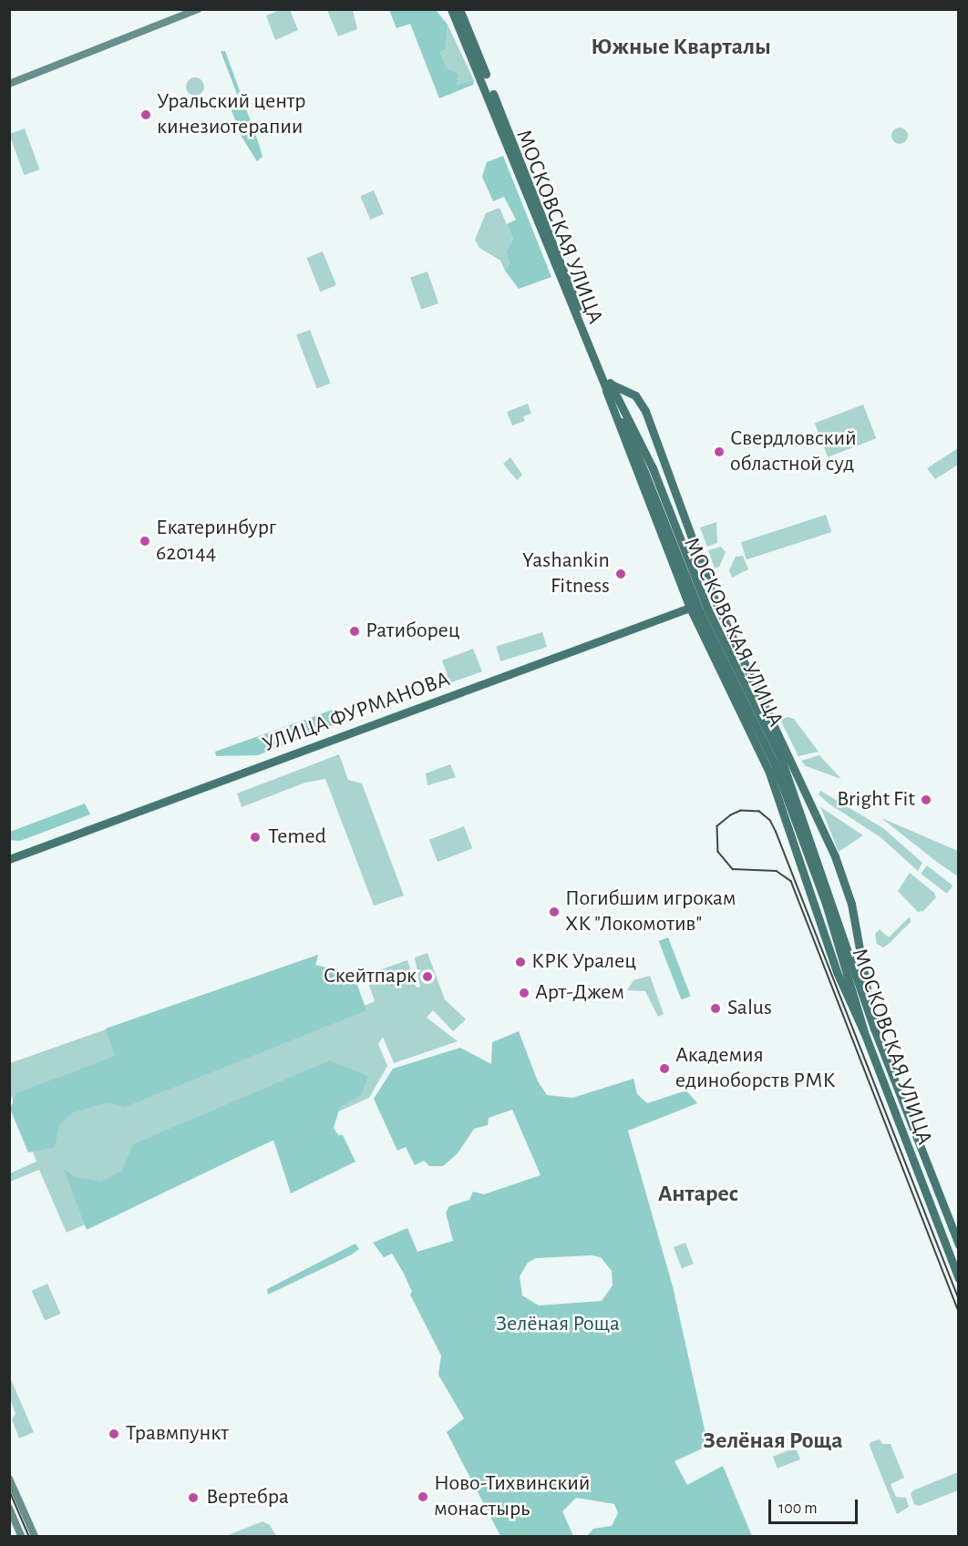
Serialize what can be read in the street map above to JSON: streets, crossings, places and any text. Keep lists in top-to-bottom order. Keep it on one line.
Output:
{"streets":{"main road":["МОСКОВСКАЯ УЛИЦА","УЛИЦА ФУРМАНОВА"]},"crossings":[["МОСКОВСКАЯ УЛИЦА","УЛИЦА ФУРМАНОВА"]],"districts":["Южные Кварталы","Антарес","Зелёная Роща"],"parks":["Зелёная Роща"],"places":["Уральский центр кинезиотерапии","Свердловский областной суд","Екатеринбург 620144","Yashankin Fitness","Ратиборец","Bright Fit","Temed","Погибшим игрокам ХК \"Локомотив\"","КРК Уралец","Скейтпарк","Арт-Джем","Salus","Академия единоборств РМК","Травмпункт","Ново-Тихвинский монастырь","Вертебра"],"scale_bar":"100 m"}
